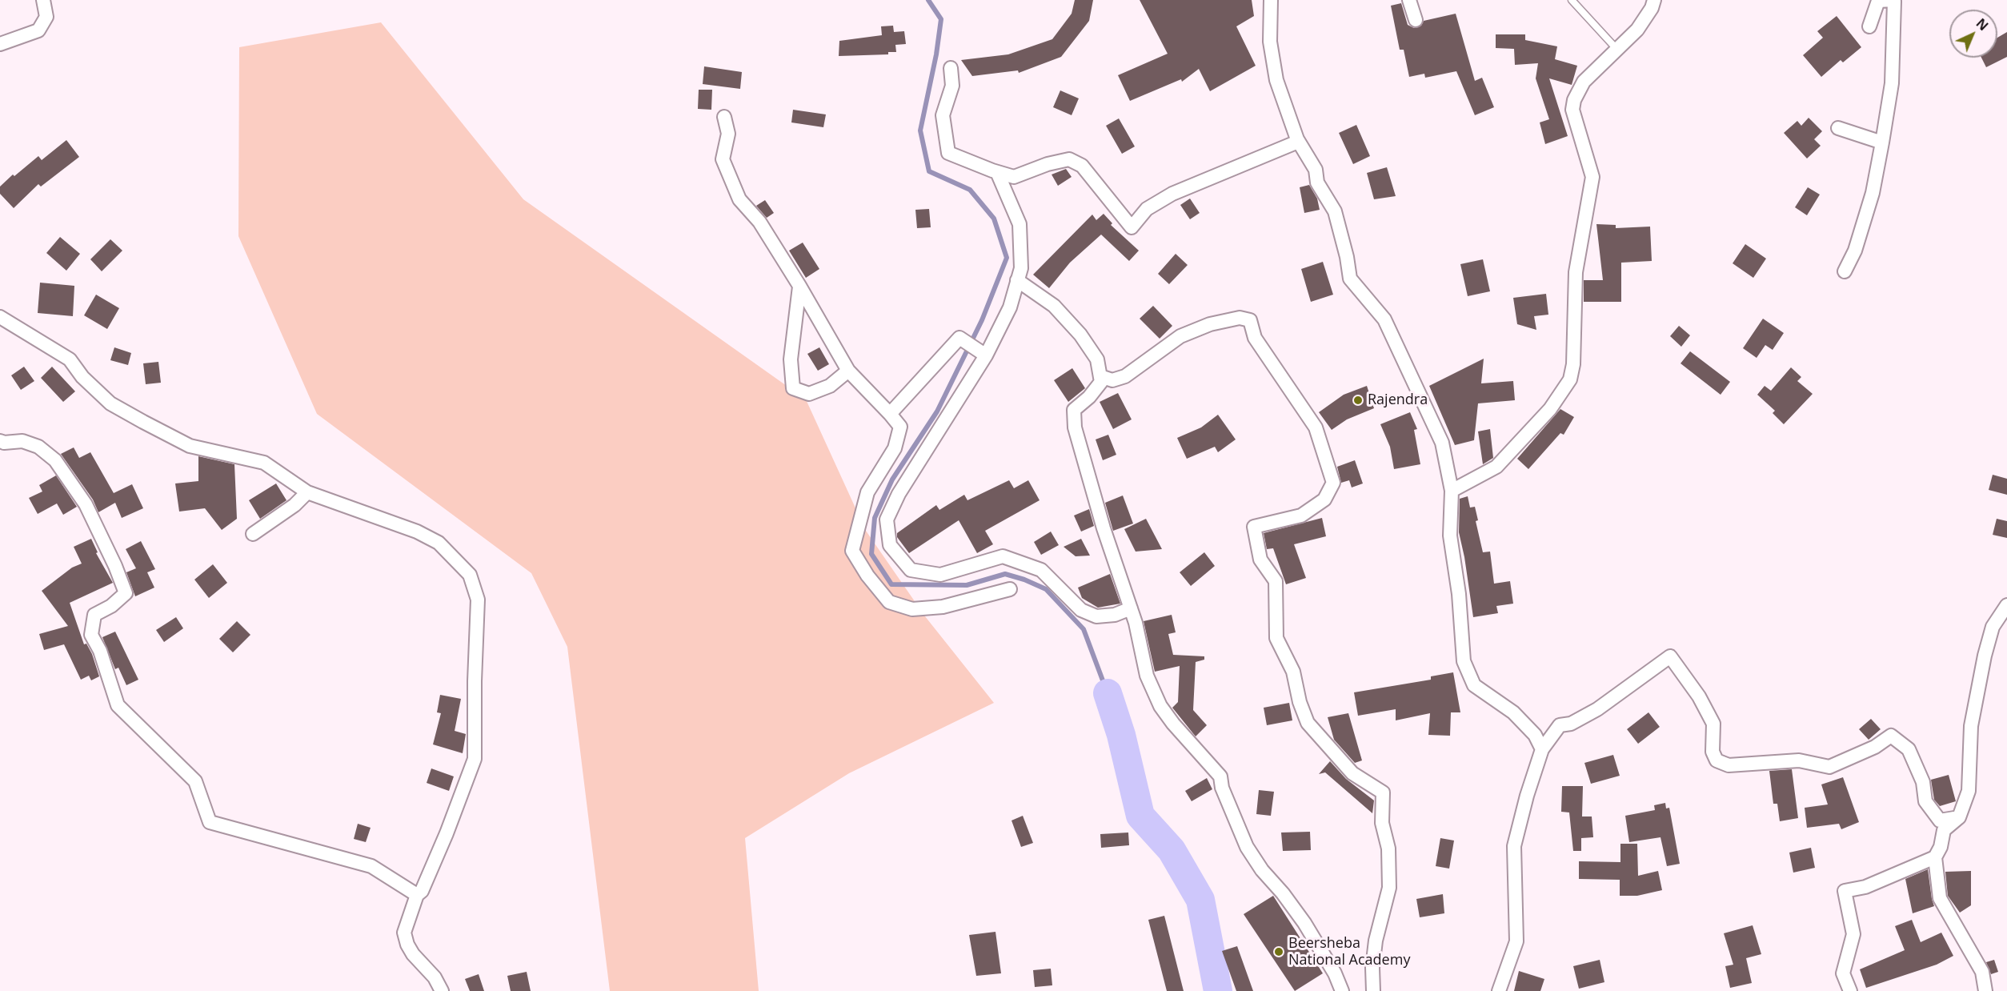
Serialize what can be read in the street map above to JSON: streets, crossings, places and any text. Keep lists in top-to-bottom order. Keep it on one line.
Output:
{"places":["Rajendra","Beersheba National Academy"],"north":"top right"}
